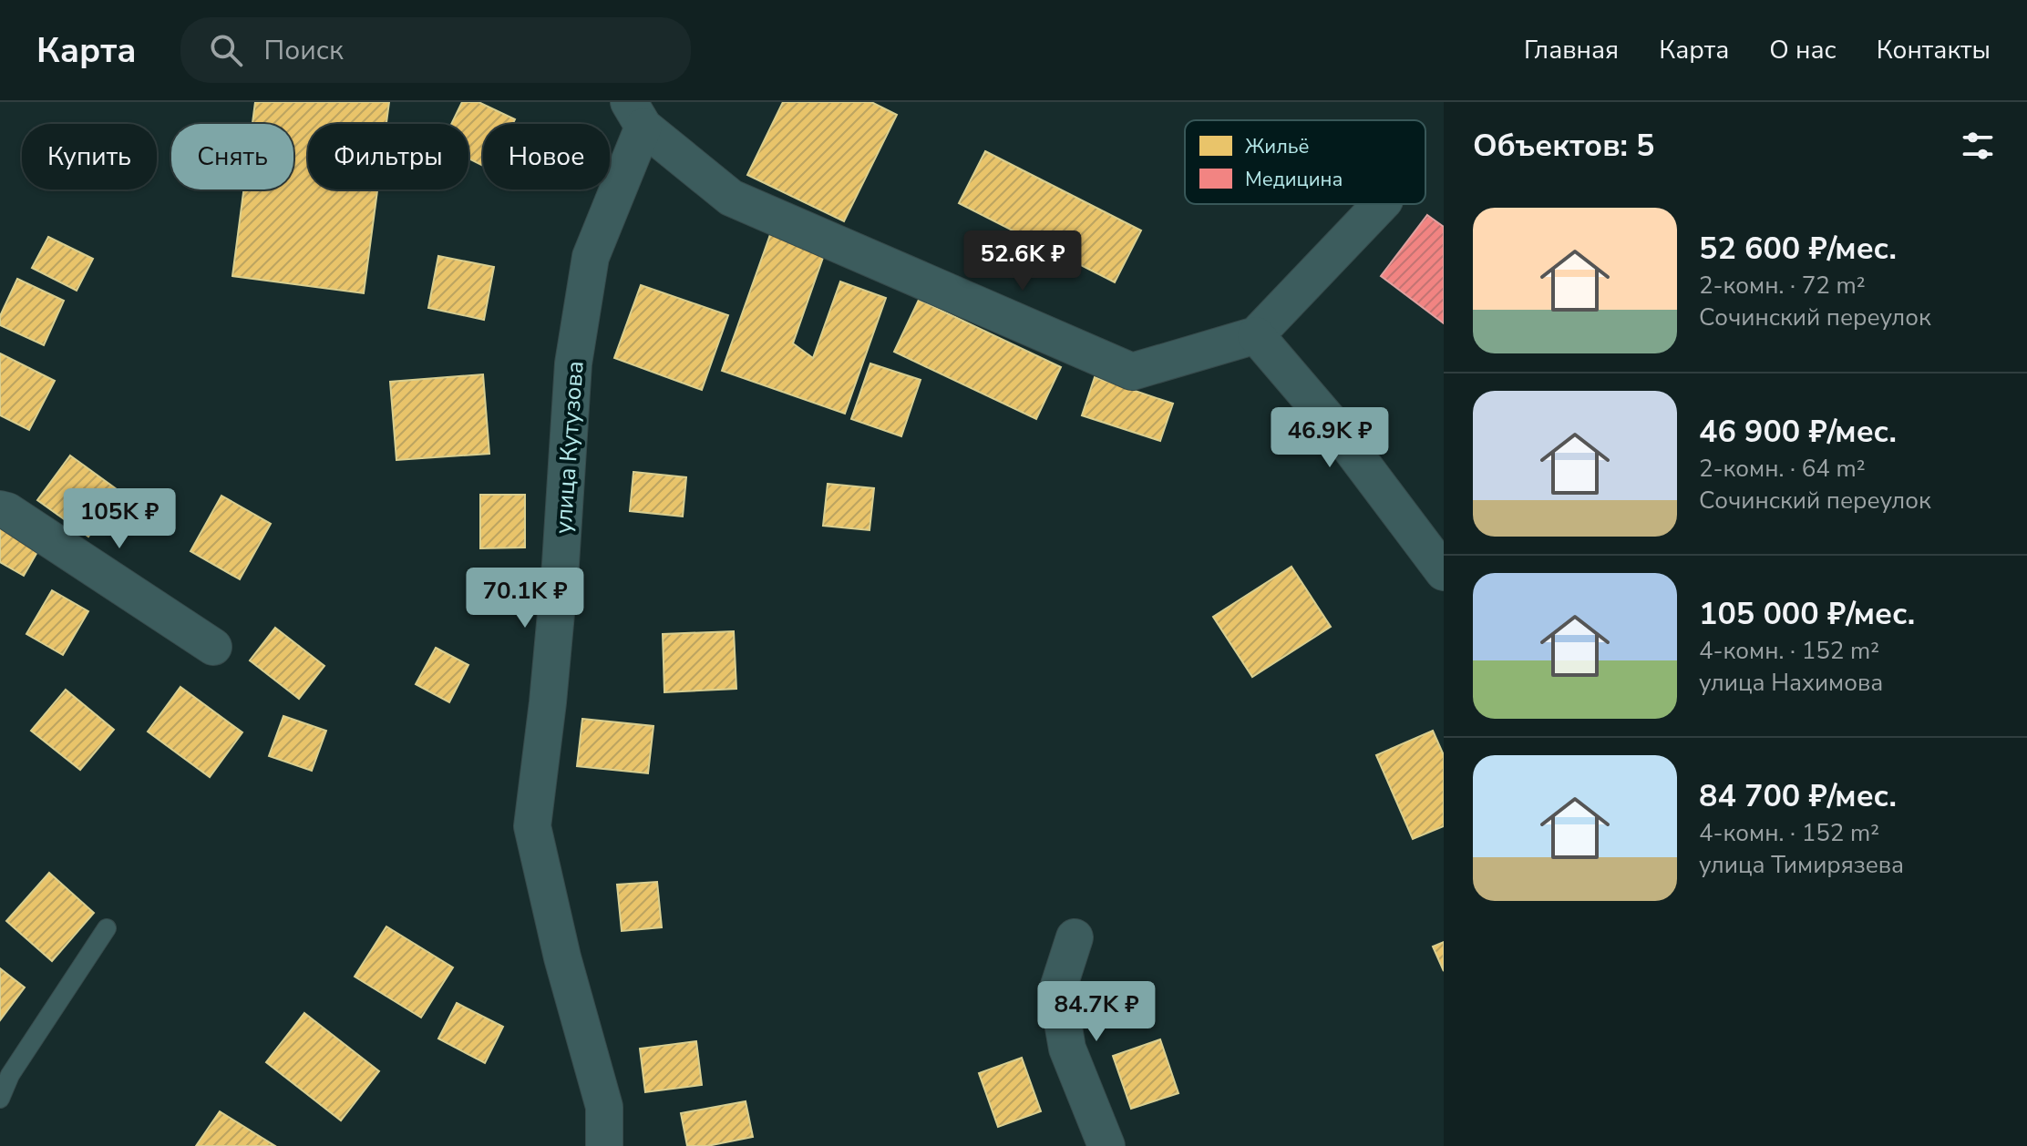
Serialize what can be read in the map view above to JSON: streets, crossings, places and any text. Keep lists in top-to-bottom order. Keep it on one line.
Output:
{"streets":{"street":["улица Кутузова"]},"legend":["Жильё","Медицина"],"page":{"header":"Карта","search":"Поиск","nav":["Главная","Карта","О нас","Контакты"],"heading":"Объектов: 5","chip":["Купить","Снять","Фильтры","Новое"],"list":[{"name":"52 600 ₽/мес.","note":"2-комн. · 72 m² · Сочинский переулок"},{"name":"46 900 ₽/мес.","note":"2-комн. · 64 m² · Сочинский переулок"},{"name":"105 000 ₽/мес.","note":"4-комн. · 152 m² · улица Нахимова"},{"name":"84 700 ₽/мес.","note":"4-комн. · 152 m² · улица Тимирязева"}],"price":["52.6K ₽","46.9K ₽","105K ₽","70.1K ₽","84.7K ₽"]}}
